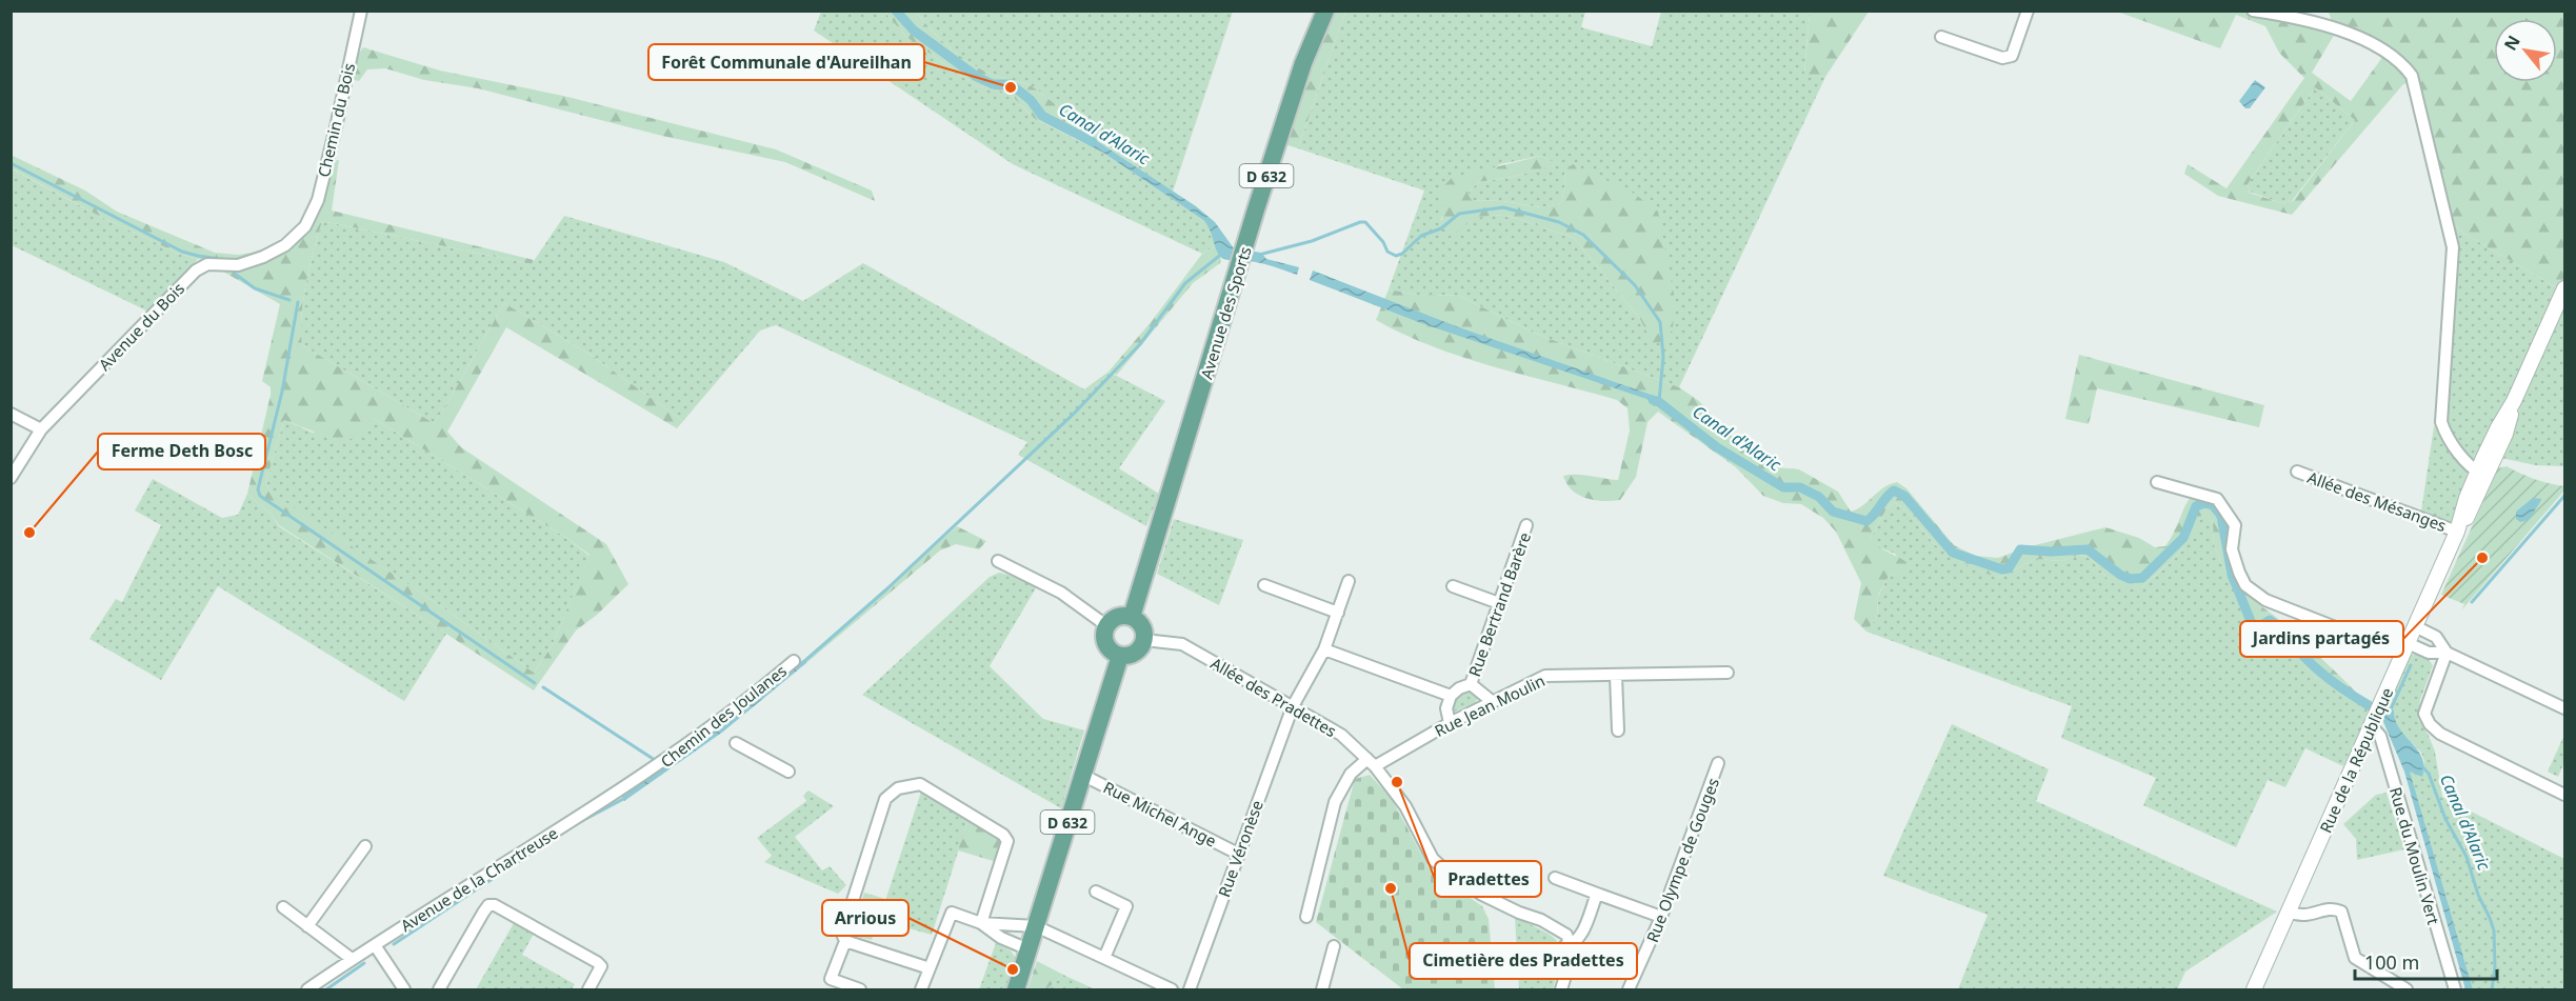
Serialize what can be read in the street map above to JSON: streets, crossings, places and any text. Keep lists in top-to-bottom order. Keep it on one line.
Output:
{"streets":{"main road":["D 632","Avenue des Sports"],"street":["Chemin du Bois","Avenue du Bois","Allée des Mésanges","Rue Bertrand Barère","Allée des Pradettes","Rue Jean Moulin","Chemin des Joulanes","Rue de la République","Rue Michel Ange","Rue Véronèse","Rue du Moulin Vert","Rue Olympe de Gouges","Avenue de la Chartreuse"]},"crossings":[["Chemin du Bois","Avenue du Bois"],["D 632","Avenue des Sports"],["D 632","Allée des Pradettes"],["D 632","Rue Michel Ange"],["Avenue des Sports","Allée des Pradettes"],["Allée des Mésanges","Rue de la République"],["Rue Bertrand Barère","Rue Jean Moulin"],["Allée des Pradettes","Rue Jean Moulin"],["Allée des Pradettes","Rue Véronèse"],["Chemin des Joulanes","Avenue de la Chartreuse"],["Rue de la République","Rue du Moulin Vert"],["Rue Michel Ange","Rue Véronèse"]],"water":["Canal d'Alaric"],"places":["Forêt Communale d'Aureilhan","Ferme Deth Bosc","Jardins partagés","Pradettes","Cimetière des Pradettes","Arrious"],"scale_bar":"100 m","north":"top left"}
